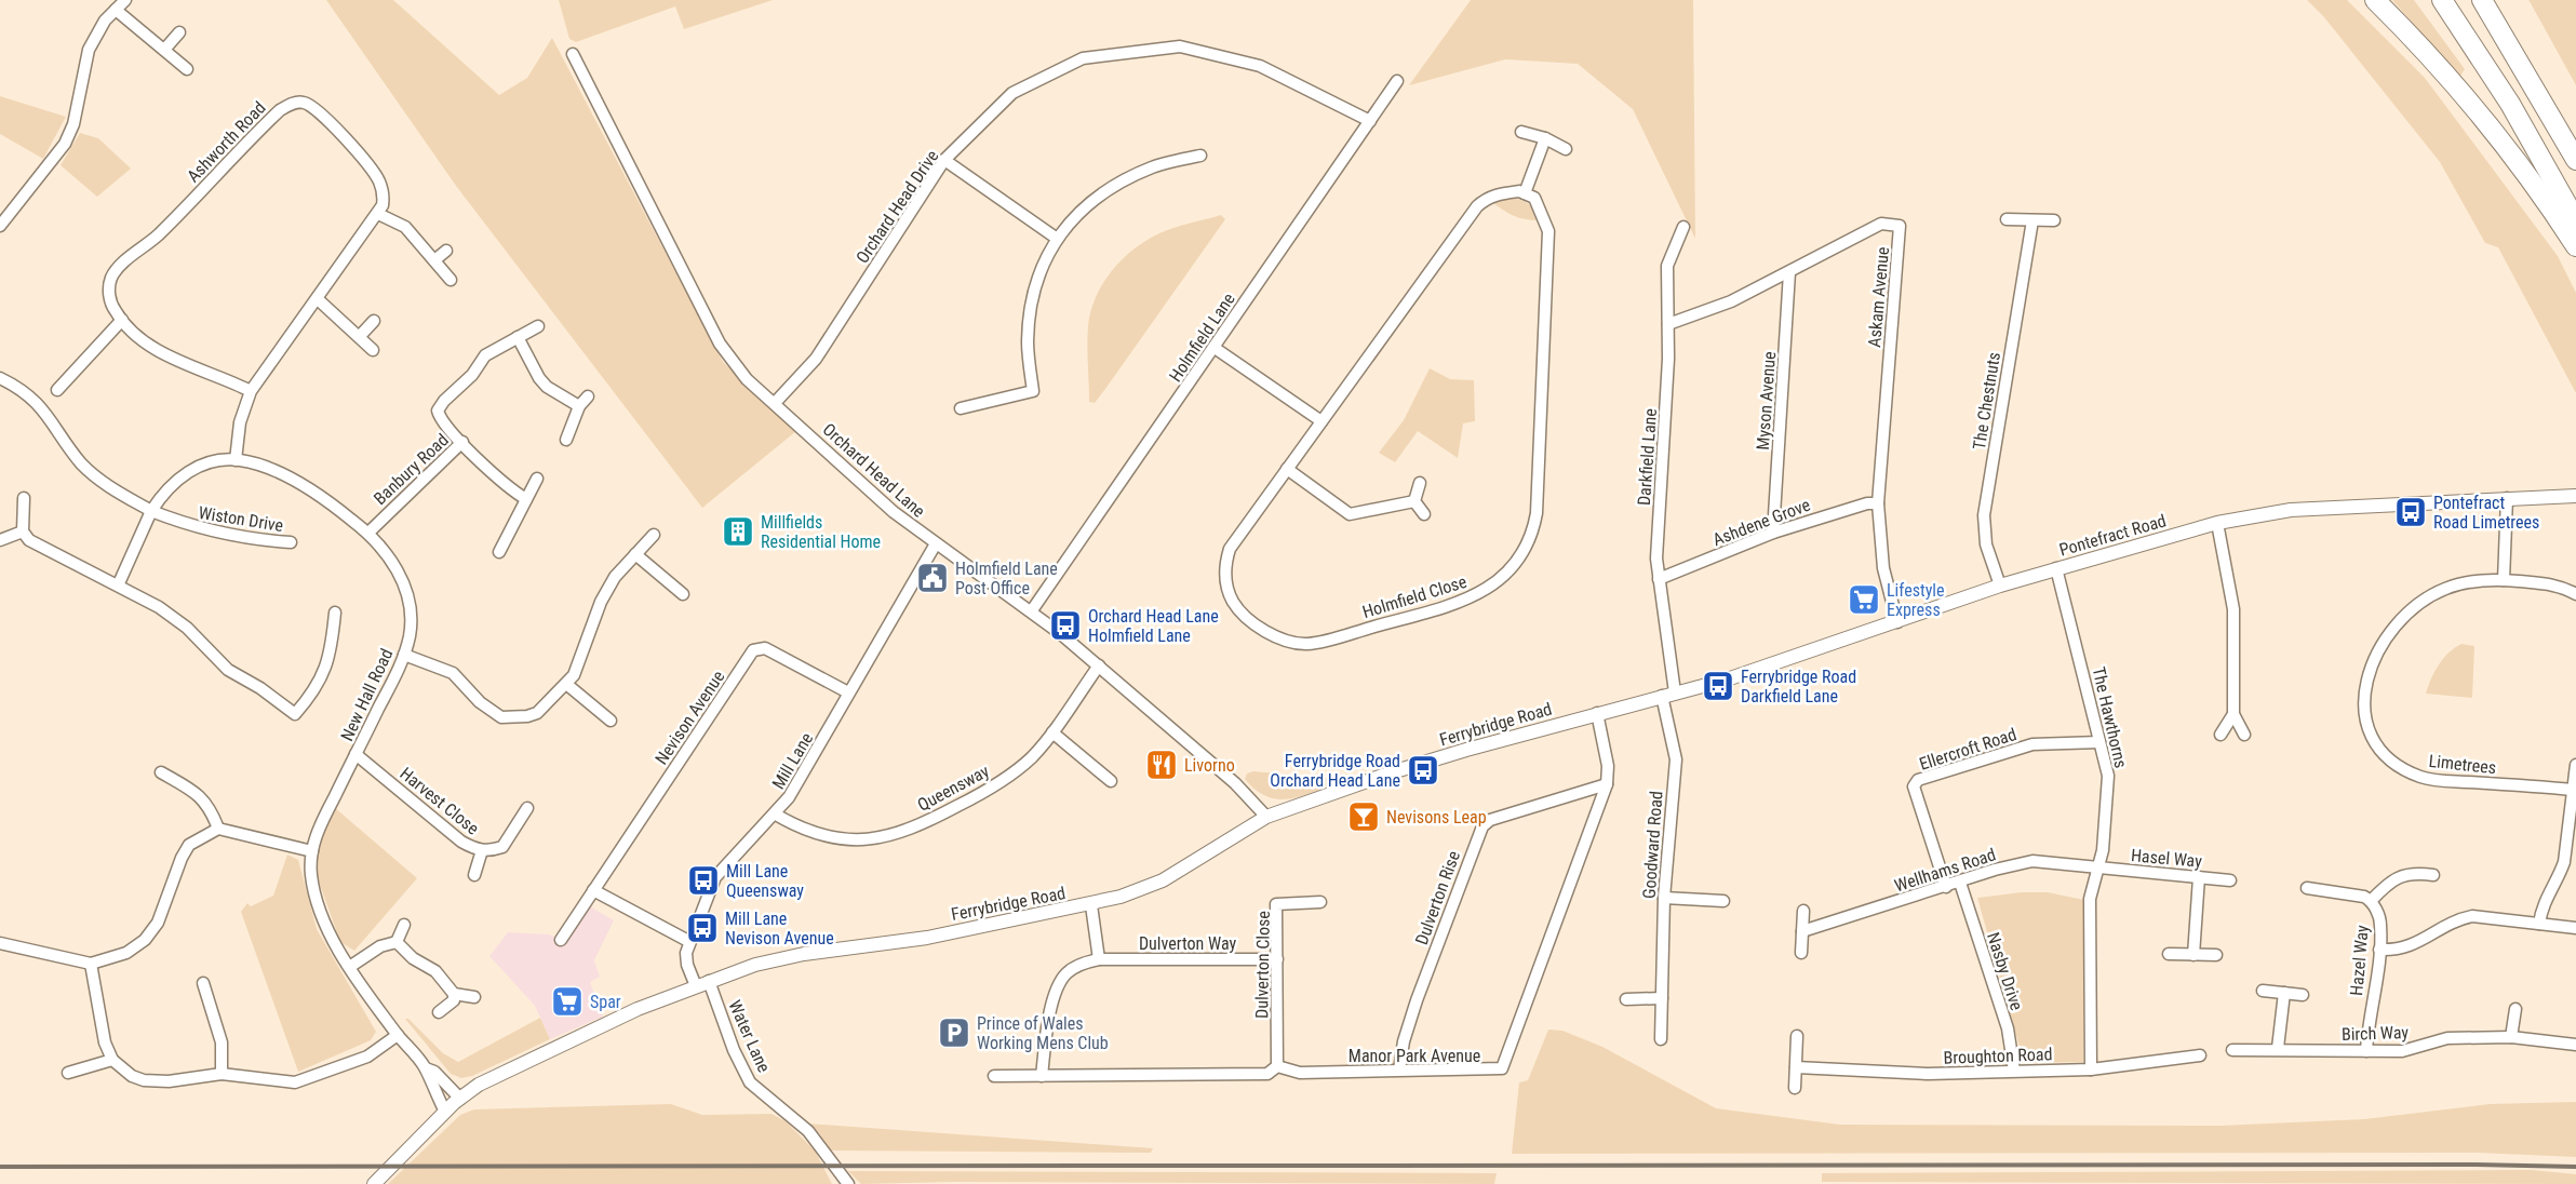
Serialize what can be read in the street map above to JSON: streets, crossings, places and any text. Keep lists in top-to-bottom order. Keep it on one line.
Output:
{"streets":{"street":["Ashworth Road","Orchard Head Drive","Askam Avenue","Holmfield Lane","Myson Avenue","The Chestnuts","Darkfield Lane","Banbury Road","Orchard Head Lane","Wiston Drive","Ashdene Grove","Pontefract Road","Holmfield Close","New Hall Road","Nevison Avenue","The Hawthorns","Ferrybridge Road","Ellercroft Road","Mill Lane","Limetrees","Queensway","Harvest Close","Goodward Road","Hasel Way","Wellhams Road","Dulverton Rise","Dulverton Way","Hazel Way","Dulverton Close","Nasby Drive","Birch Way","Water Lane","Manor Park Avenue","Broughton Road"]},"crossings":[["Orchard Head Drive","Holmfield Lane"],["Orchard Head Drive","Orchard Head Lane"],["Askam Avenue","Myson Avenue"],["Askam Avenue","Darkfield Lane"],["Askam Avenue","Ashdene Grove"],["Askam Avenue","Pontefract Road"],["Holmfield Lane","Orchard Head Lane"],["Myson Avenue","Ashdene Grove"],["The Chestnuts","Pontefract Road"],["Darkfield Lane","Ashdene Grove"],["Darkfield Lane","Pontefract Road"],["Darkfield Lane","Ferrybridge Road"],["Darkfield Lane","Goodward Road"],["Banbury Road","New Hall Road"],["Orchard Head Lane","Ferrybridge Road"],["Orchard Head Lane","Mill Lane"],["Orchard Head Lane","Queensway"],["Wiston Drive","New Hall Road"],["Pontefract Road","The Hawthorns"],["Pontefract Road","Ferrybridge Road"],["Pontefract Road","Goodward Road"],["New Hall Road","Ferrybridge Road"],["New Hall Road","Harvest Close"],["Nevison Avenue","Mill Lane"],["The Hawthorns","Ellercroft Road"],["The Hawthorns","Hasel Way"],["The Hawthorns","Wellhams Road"],["The Hawthorns","Broughton Road"],["Ferrybridge Road","Mill Lane"],["Ferrybridge Road","Goodward Road"],["Ferrybridge Road","Water Lane"],["Ferrybridge Road","Manor Park Avenue"],["Ellercroft Road","Wellhams Road"],["Mill Lane","Queensway"],["Mill Lane","Water Lane"],["Hasel Way","Wellhams Road"],["Wellhams Road","Nasby Drive"],["Dulverton Rise","Manor Park Avenue"],["Dulverton Way","Dulverton Close"],["Dulverton Way","Manor Park Avenue"],["Hazel Way","Birch Way"],["Dulverton Close","Manor Park Avenue"],["Nasby Drive","Broughton Road"]],"places":{"bus stop":["Pontefract Road Limetrees","Orchard Head Lane Holmfield Lane","Ferrybridge Road Darkfield Lane","Ferrybridge Road Orchard Head Lane","Mill Lane Queensway","Mill Lane Nevison Avenue"],"building":["Millfields Residential Home"],"public building":["Holmfield Lane Post Office"],"supermarket":["Lifestyle Express","Spar"],"restaurant":["Livorno"],"bar":["Nevisons Leap"],"parking":["Prince of Wales Working Mens Club"]}}
